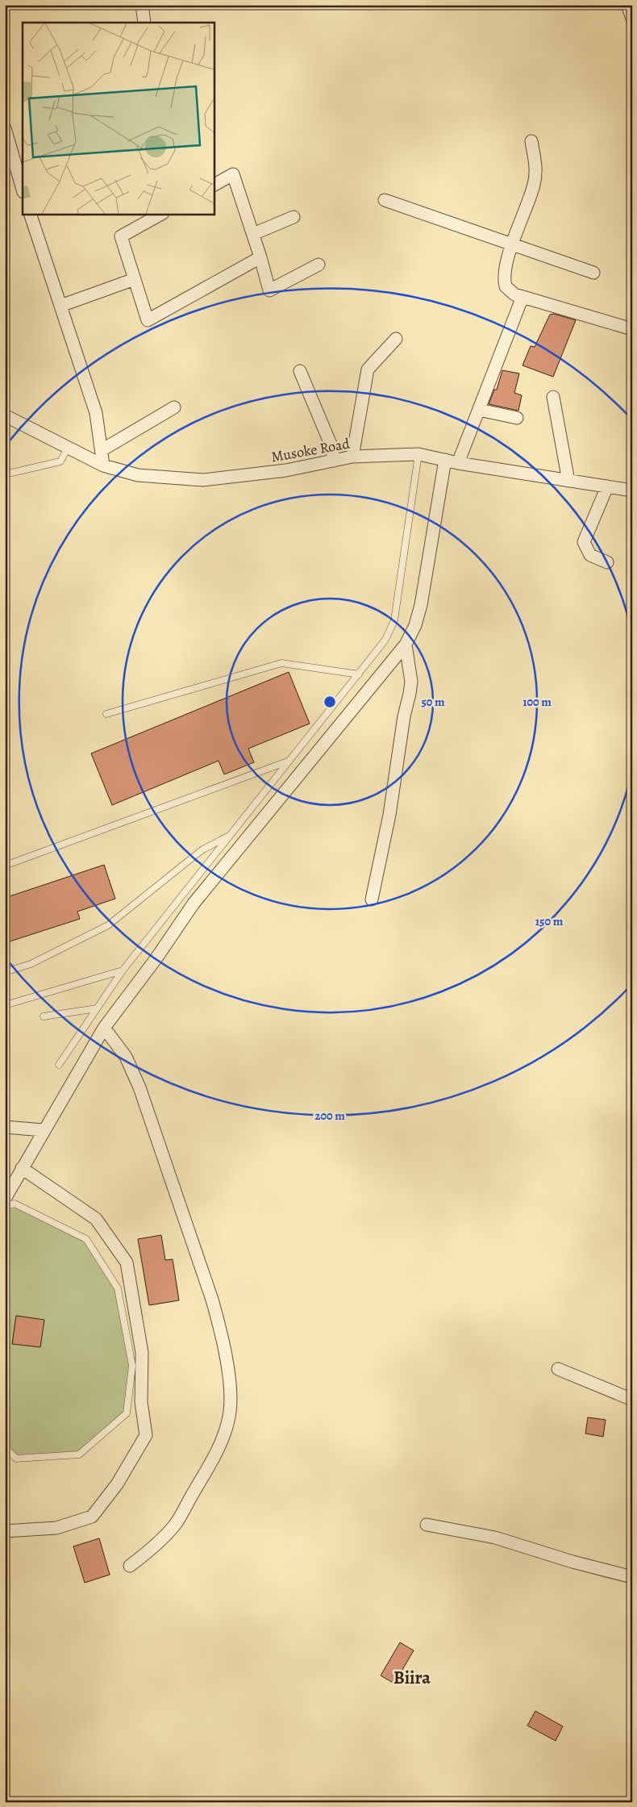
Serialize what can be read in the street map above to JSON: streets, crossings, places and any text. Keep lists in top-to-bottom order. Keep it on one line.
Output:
{"streets":{"street":["Musoke Road"]},"districts":["Biira"],"rings":["50 m","100 m","150 m","200 m"]}
